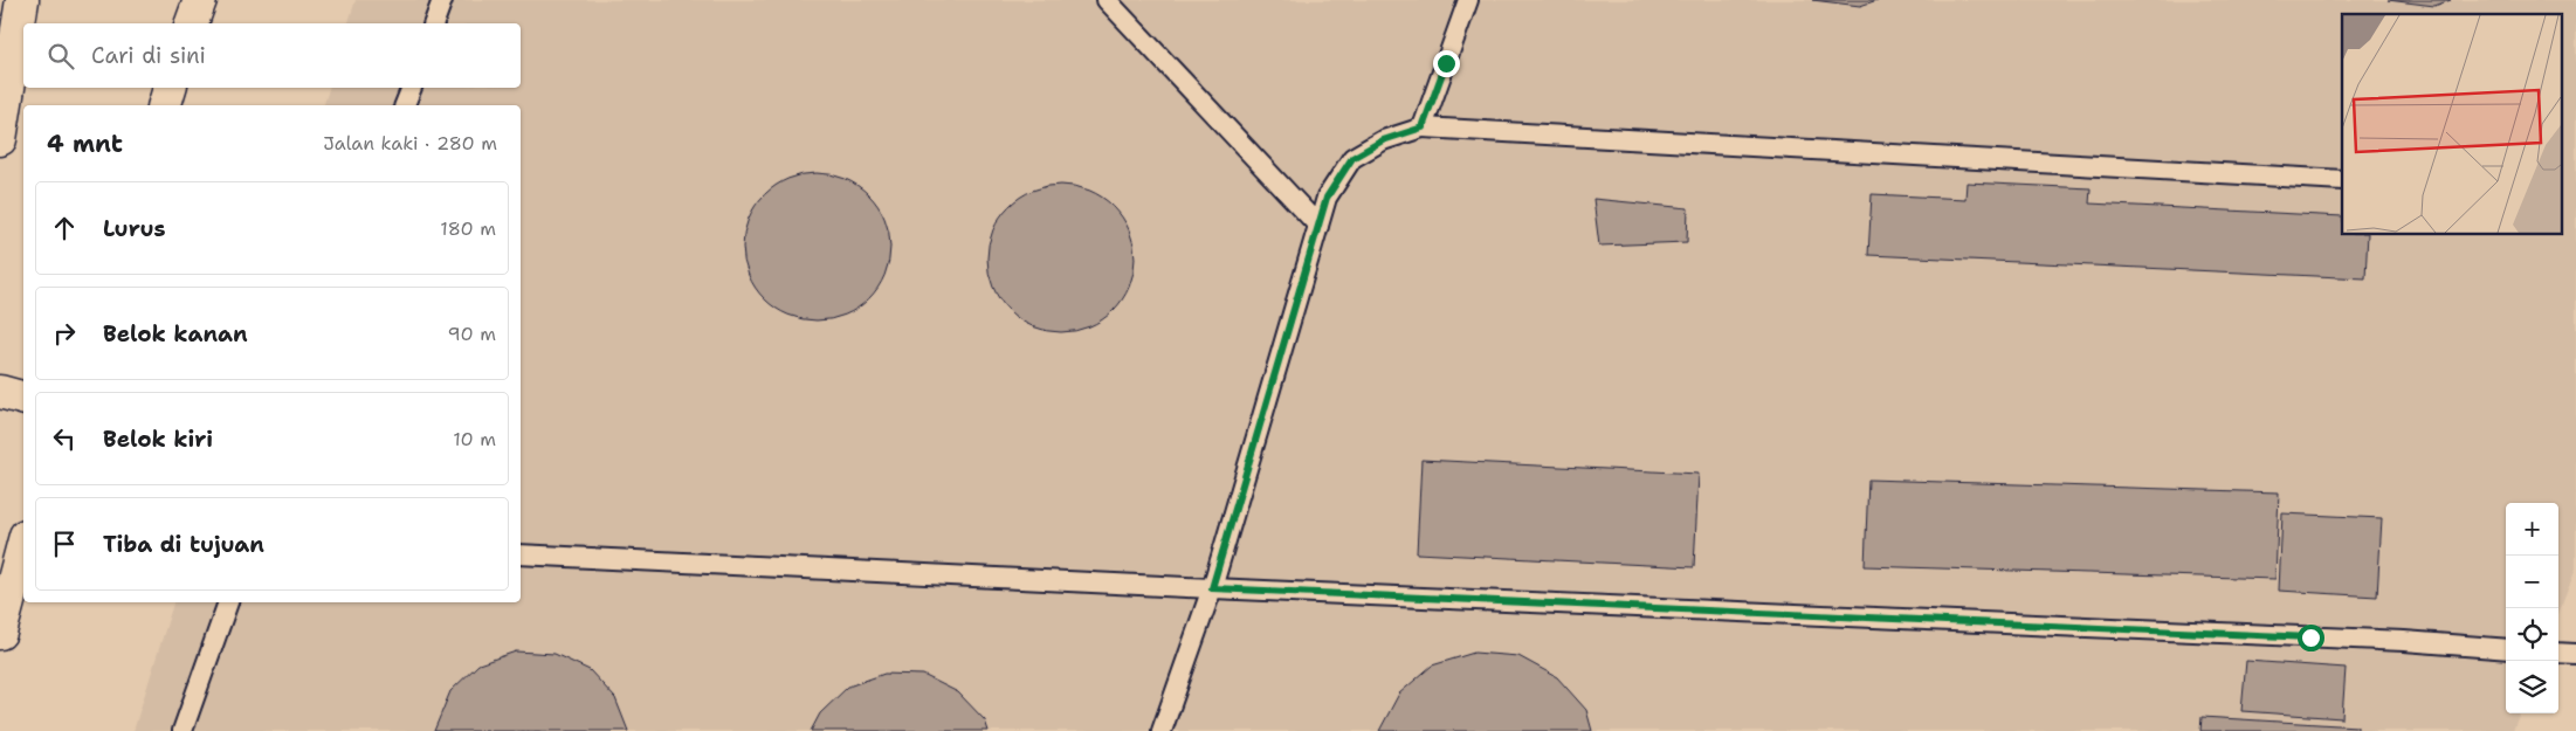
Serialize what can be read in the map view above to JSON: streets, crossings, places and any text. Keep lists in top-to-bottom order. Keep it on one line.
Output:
{"page":{"search":"Cari di sini","heading":["4 mnt","Jalan kaki · 280 m"],"list":[["Lurus","180 m"],["Belok kanan","90 m"],["Belok kiri","10 m"],"Tiba di tujuan"],"map_buttons":["+","−"]}}
